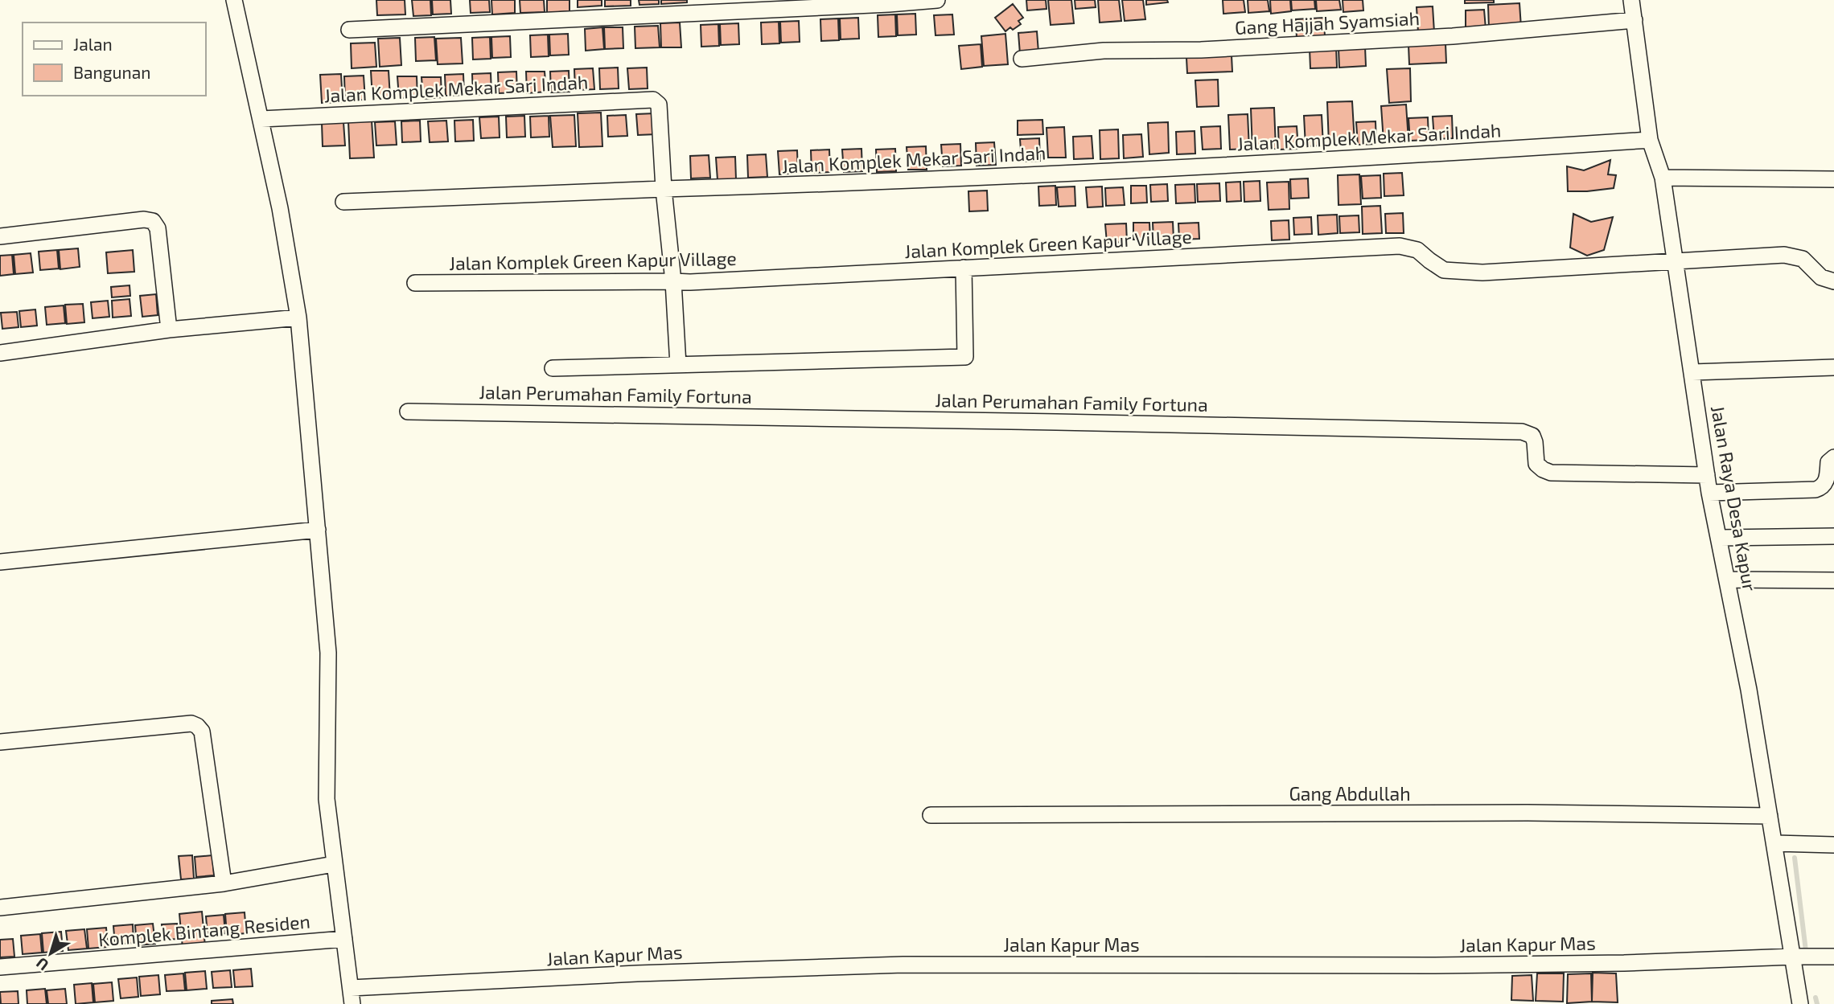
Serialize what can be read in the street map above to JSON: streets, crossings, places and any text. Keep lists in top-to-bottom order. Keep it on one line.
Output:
{"streets":{"street":["Gang Hajjah Syamsiah","Jalan Komplek Mekar Sari Indah","Jalan Komplek Green Kapur Village","Jalan Perumahan Family Fortuna","Jalan Raya Desa Kapur","Gang Abdullah","Komplek Bintang Residen","Jalan Kapur Mas"]},"crossings":[["Gang Hajjah Syamsiah","Jalan Raya Desa Kapur"],["Jalan Komplek Mekar Sari Indah","Jalan Raya Desa Kapur"],["Jalan Komplek Green Kapur Village","Jalan Raya Desa Kapur"],["Jalan Perumahan Family Fortuna","Jalan Raya Desa Kapur"],["Jalan Raya Desa Kapur","Gang Abdullah"],["Jalan Raya Desa Kapur","Jalan Kapur Mas"]],"legend":["Jalan","Bangunan"],"north":"bottom left"}
